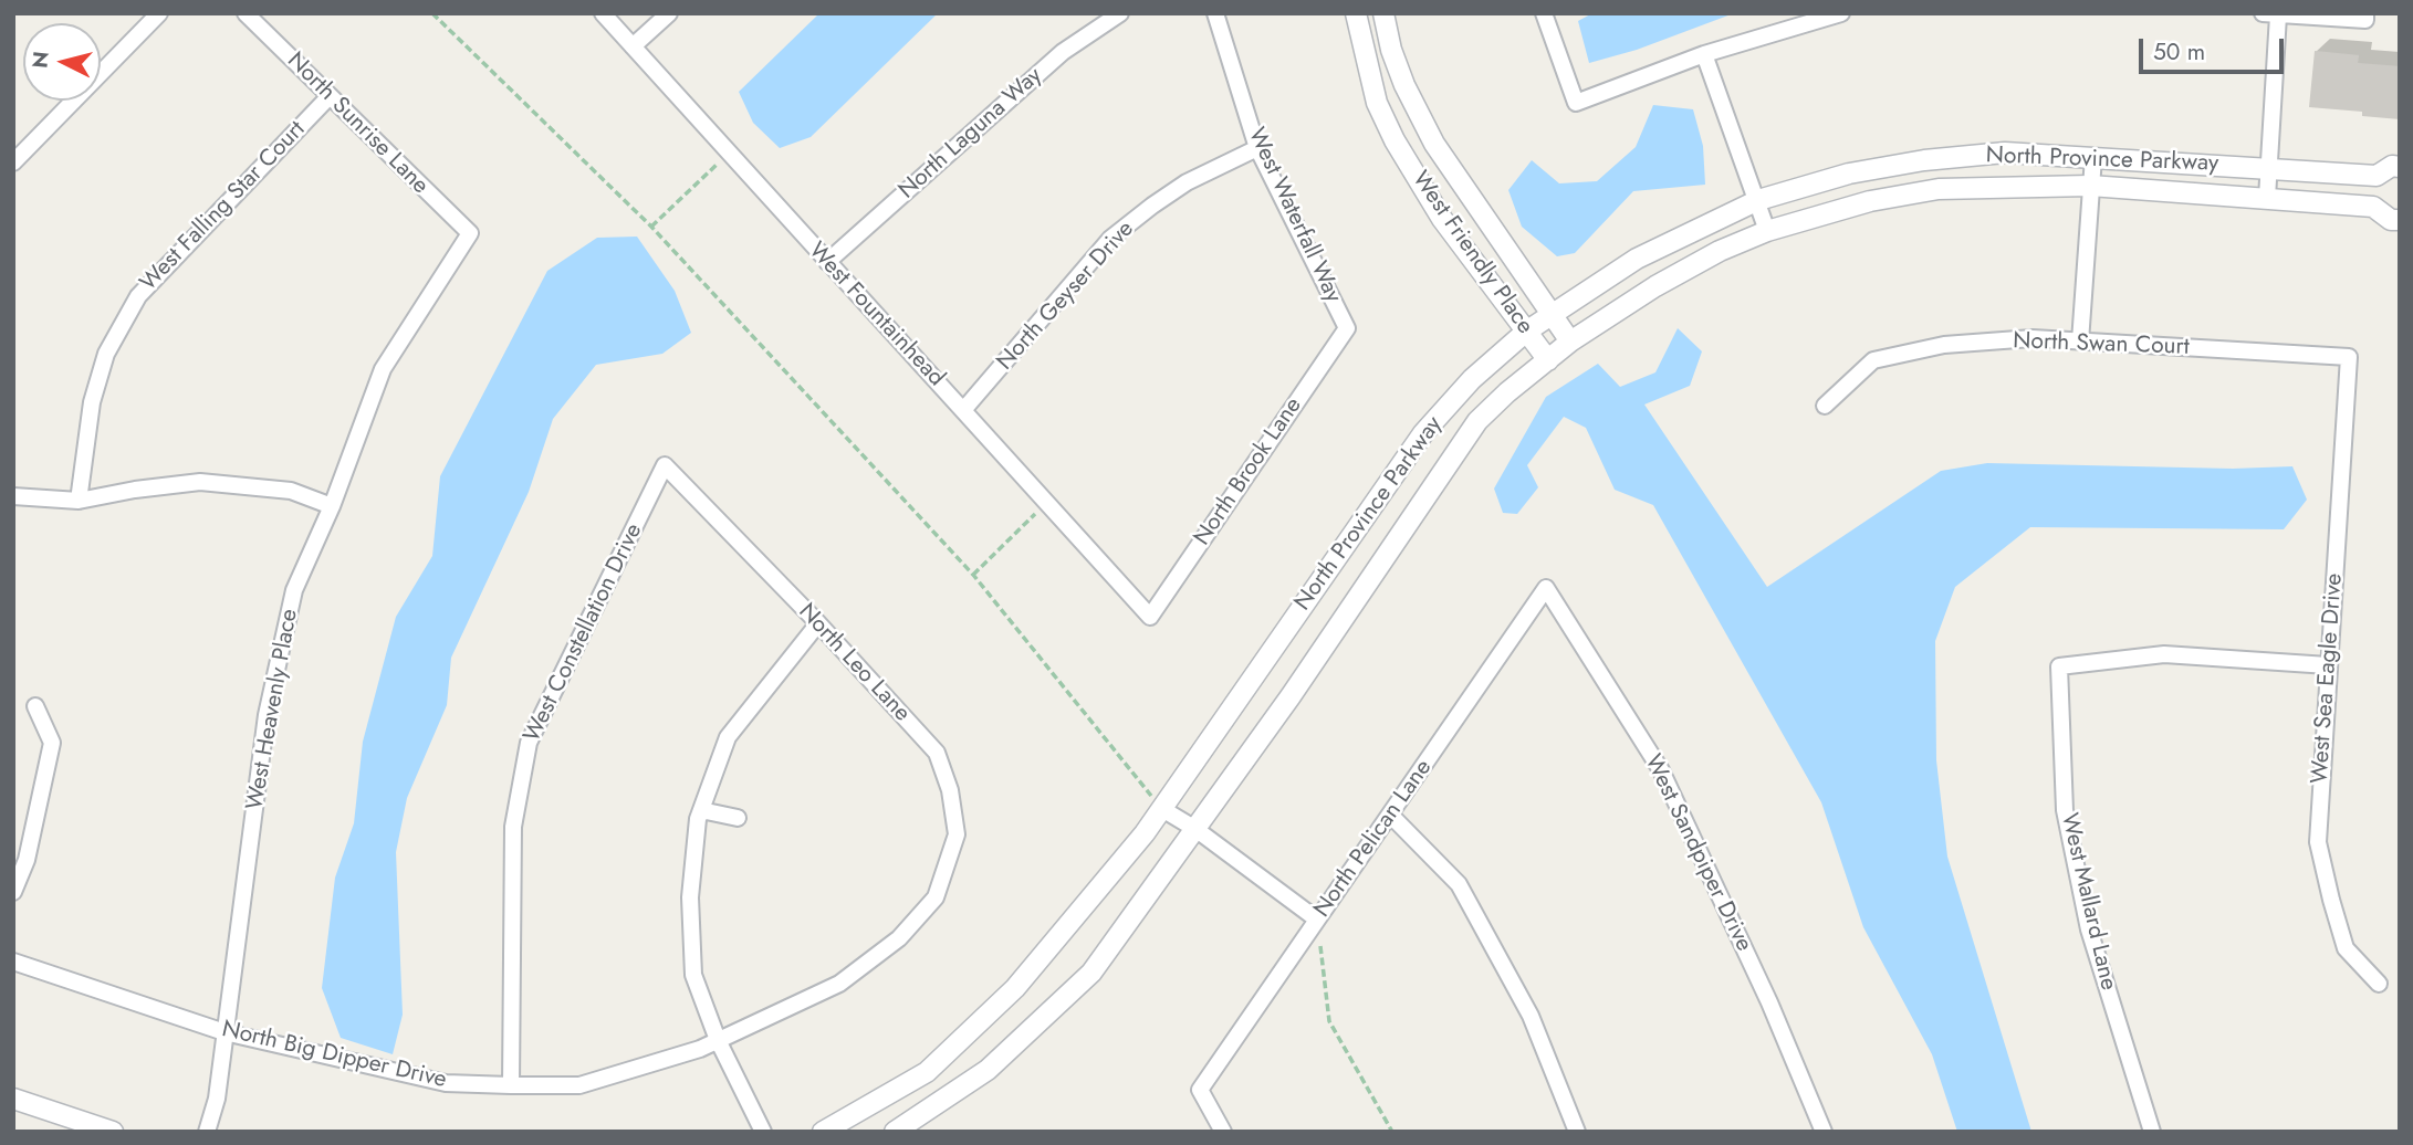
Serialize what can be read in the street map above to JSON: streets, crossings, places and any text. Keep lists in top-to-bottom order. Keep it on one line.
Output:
{"streets":{"street":["North Sunrise Lane","North Laguna Way","North Province Parkway","West Falling Star Court","West Waterfall Way","West Friendly Place","North Geyser Drive","West Fountainhead","North Swan Court","North Brook Lane","West Constellation Drive","North Leo Lane","West Sea Eagle Drive","West Heavenly Place","North Pelican Lane","West Sandpiper Drive","West Mallard Lane","North Big Dipper Drive"]},"crossings":[["North Sunrise Lane","West Falling Star Court"],["North Sunrise Lane","West Heavenly Place"],["North Laguna Way","West Fountainhead"],["North Province Parkway","West Friendly Place"],["West Waterfall Way","North Geyser Drive"],["West Waterfall Way","North Brook Lane"],["North Geyser Drive","West Fountainhead"],["West Fountainhead","North Brook Lane"],["North Swan Court","West Sea Eagle Drive"],["West Constellation Drive","North Leo Lane"],["West Constellation Drive","North Big Dipper Drive"],["North Leo Lane","North Big Dipper Drive"],["West Sea Eagle Drive","West Mallard Lane"],["West Heavenly Place","North Big Dipper Drive"],["North Pelican Lane","West Sandpiper Drive"]],"scale_bar":"50 m","north":"left"}
